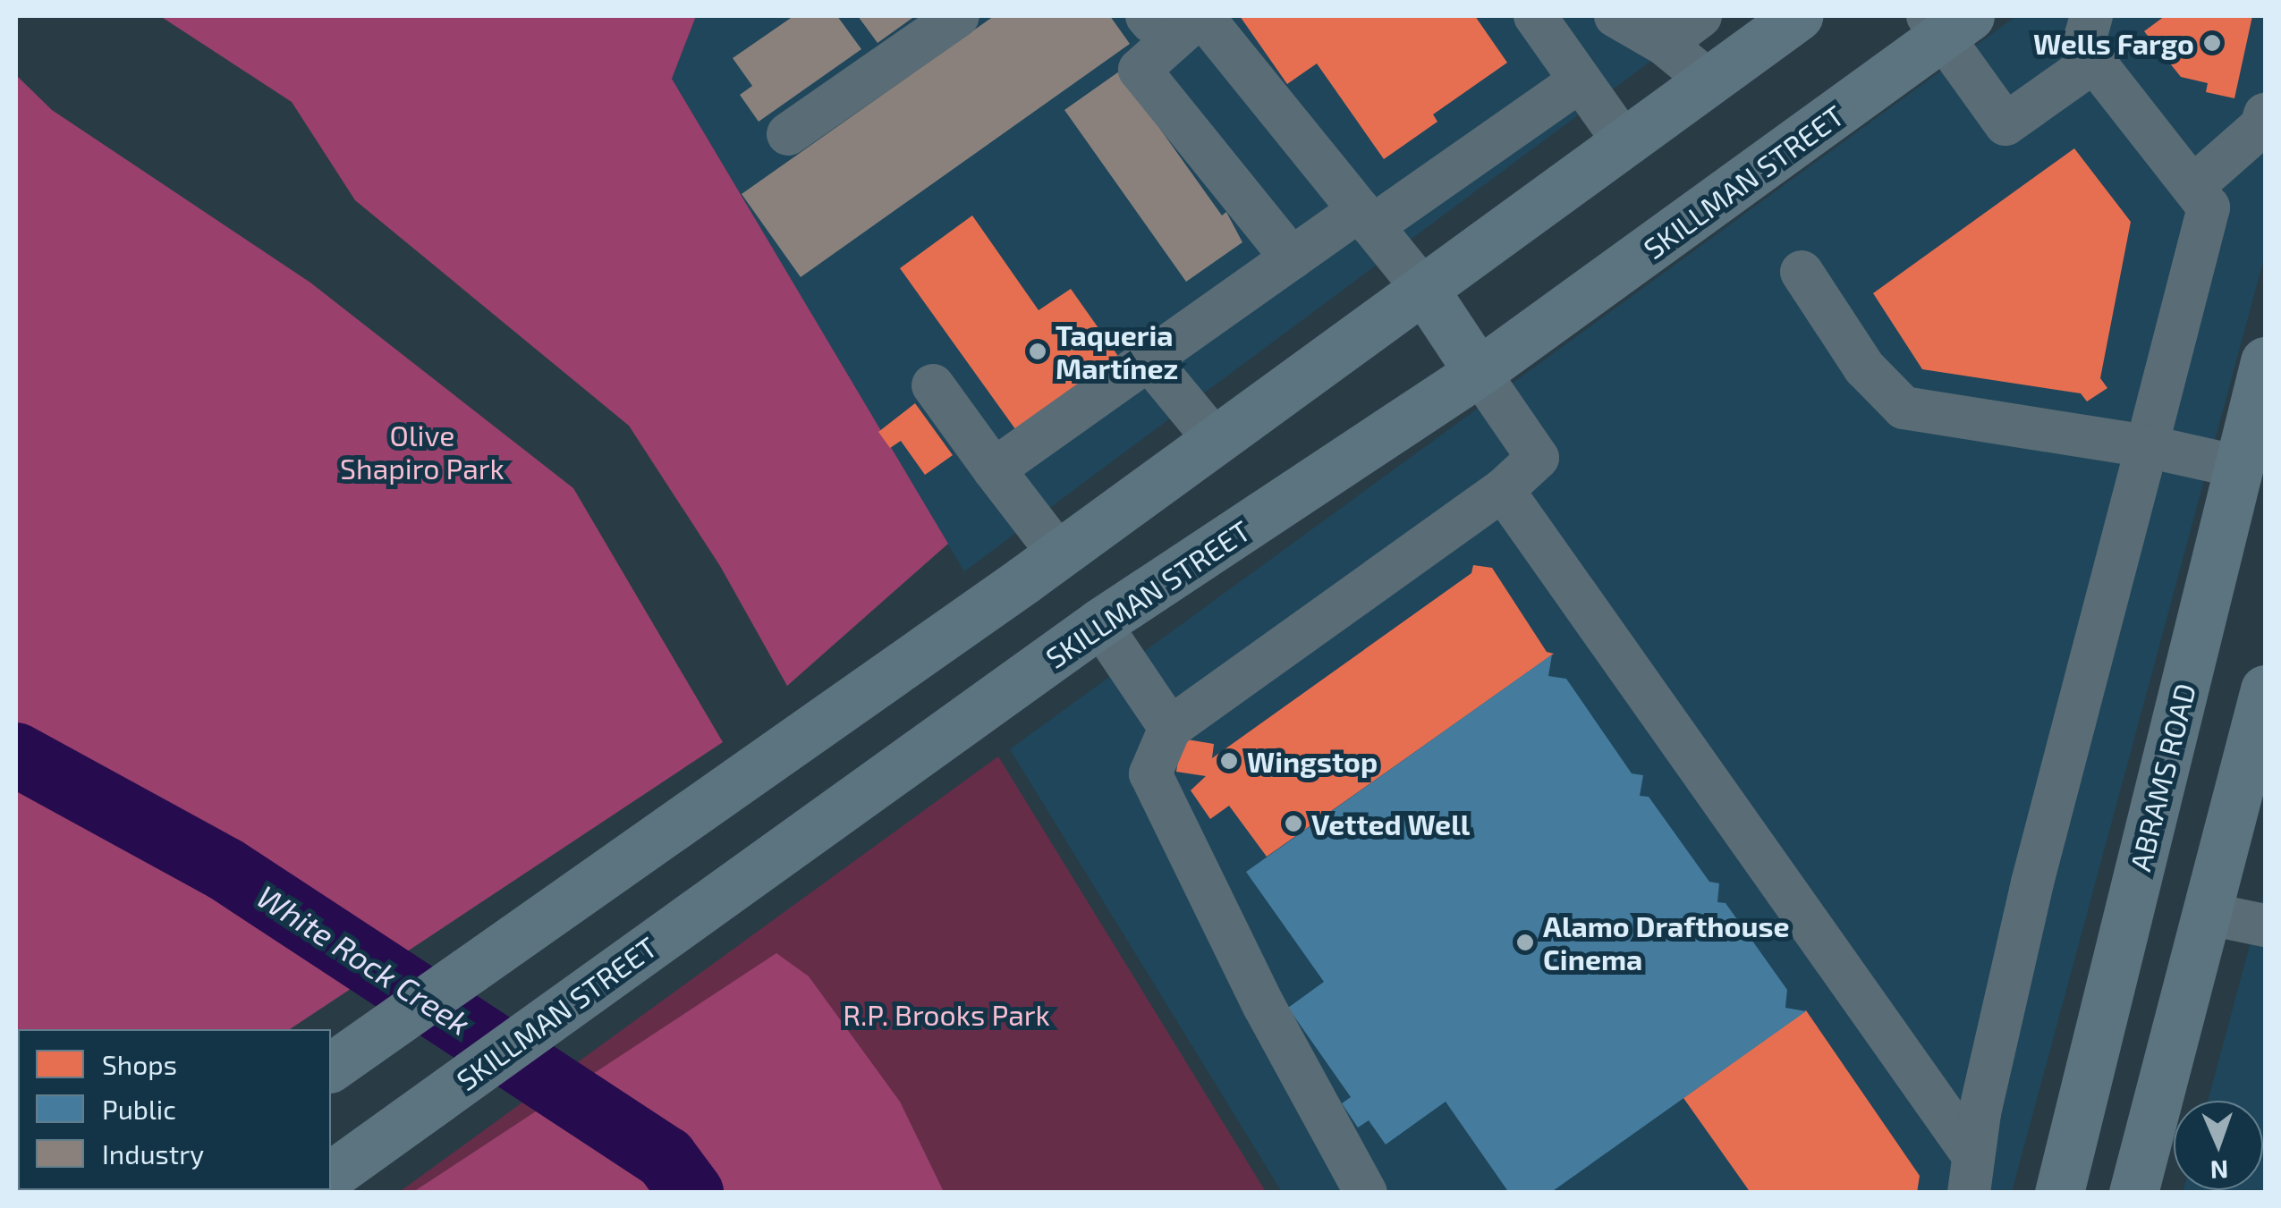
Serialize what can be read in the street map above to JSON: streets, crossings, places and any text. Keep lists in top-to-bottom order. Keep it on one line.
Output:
{"streets":{"main road":["SKILLMAN STREET","ABRAMS ROAD"]},"water":["White Rock Creek"],"parks":["Olive Shapiro Park","R.P. Brooks Park"],"places":["Wells Fargo","Taqueria Martínez","Wingstop","Vetted Well","Alamo Drafthouse Cinema"],"legend":["Shops","Public","Industry"],"north":"bottom"}
